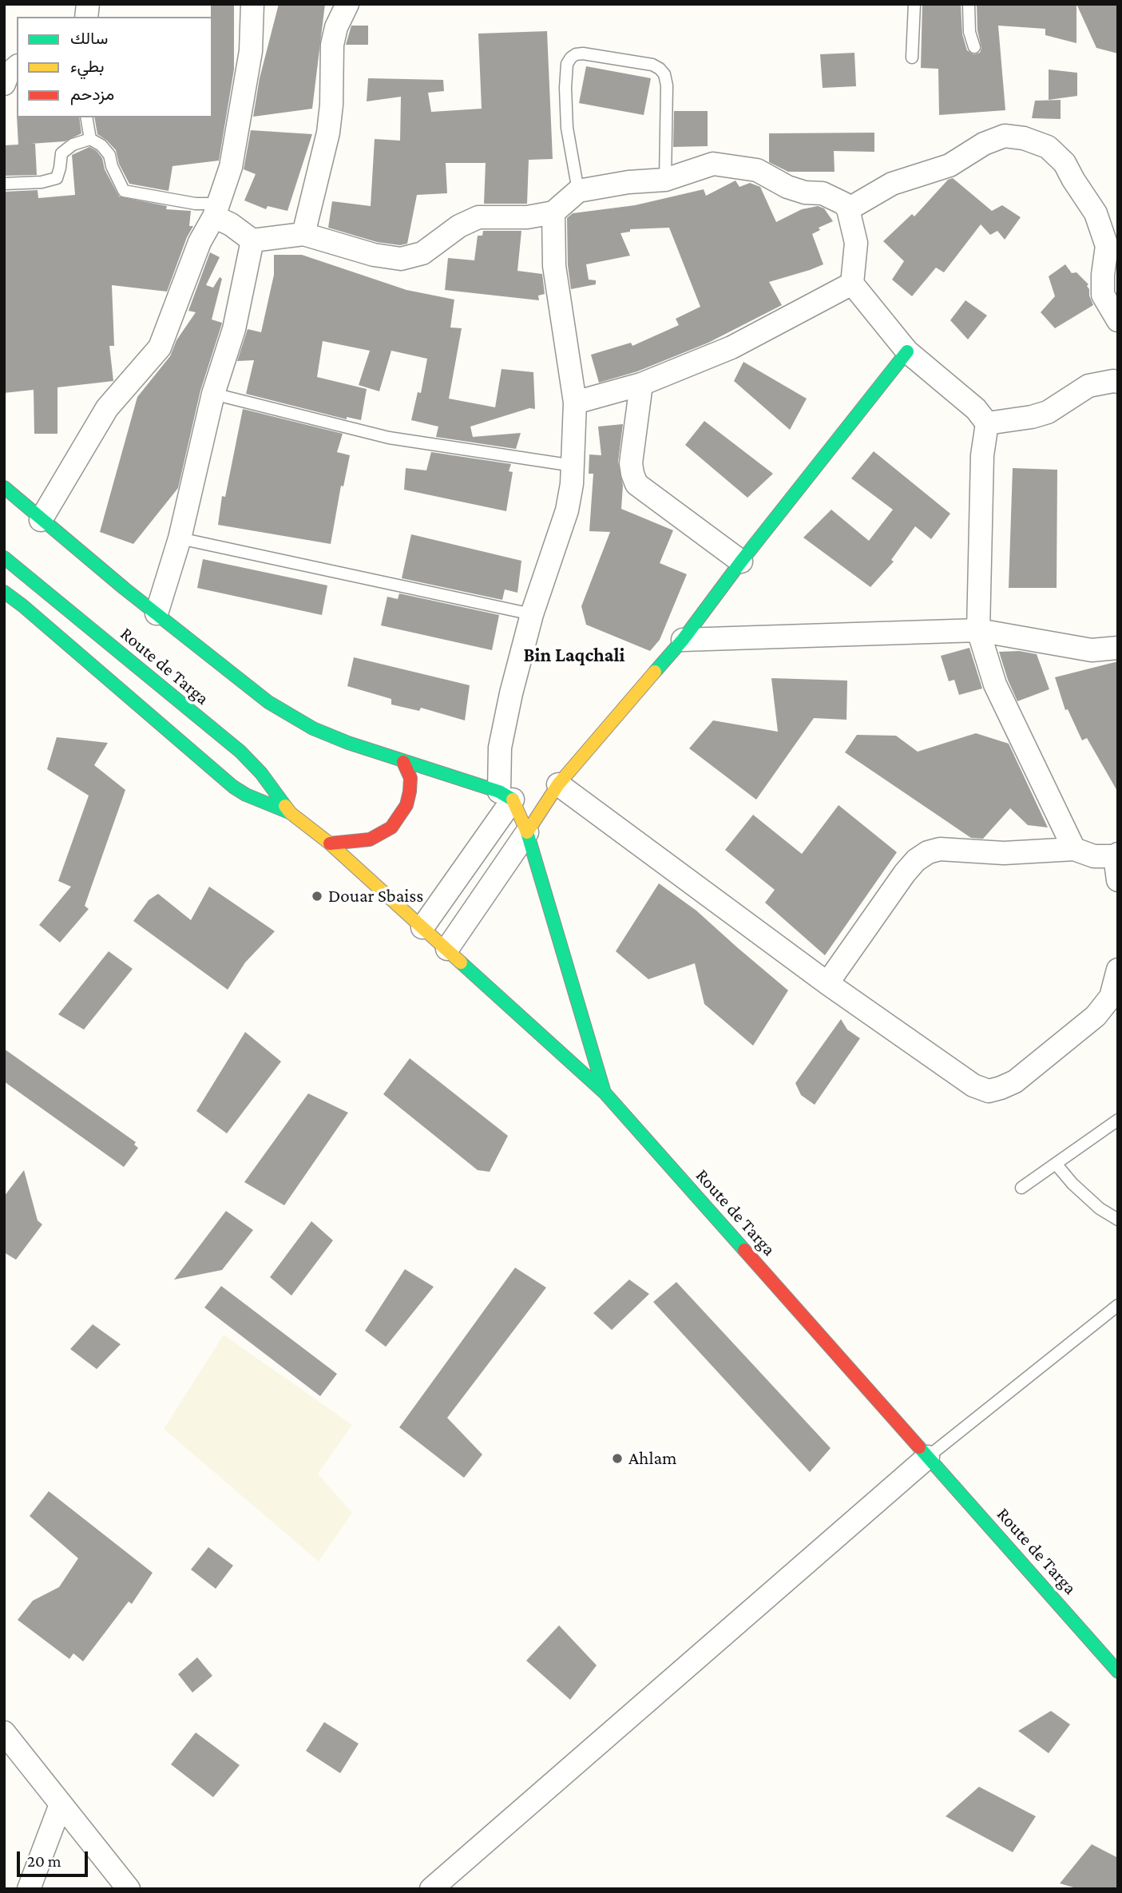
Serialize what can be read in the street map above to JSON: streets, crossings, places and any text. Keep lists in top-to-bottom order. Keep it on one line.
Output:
{"streets":{"main road":["Route de Targa"]},"districts":["Bin Laqchali"],"places":["Douar Sbaiss","Ahlam"],"legend":["سالك","بطيء","مزدحم"],"scale_bar":"20 m"}
